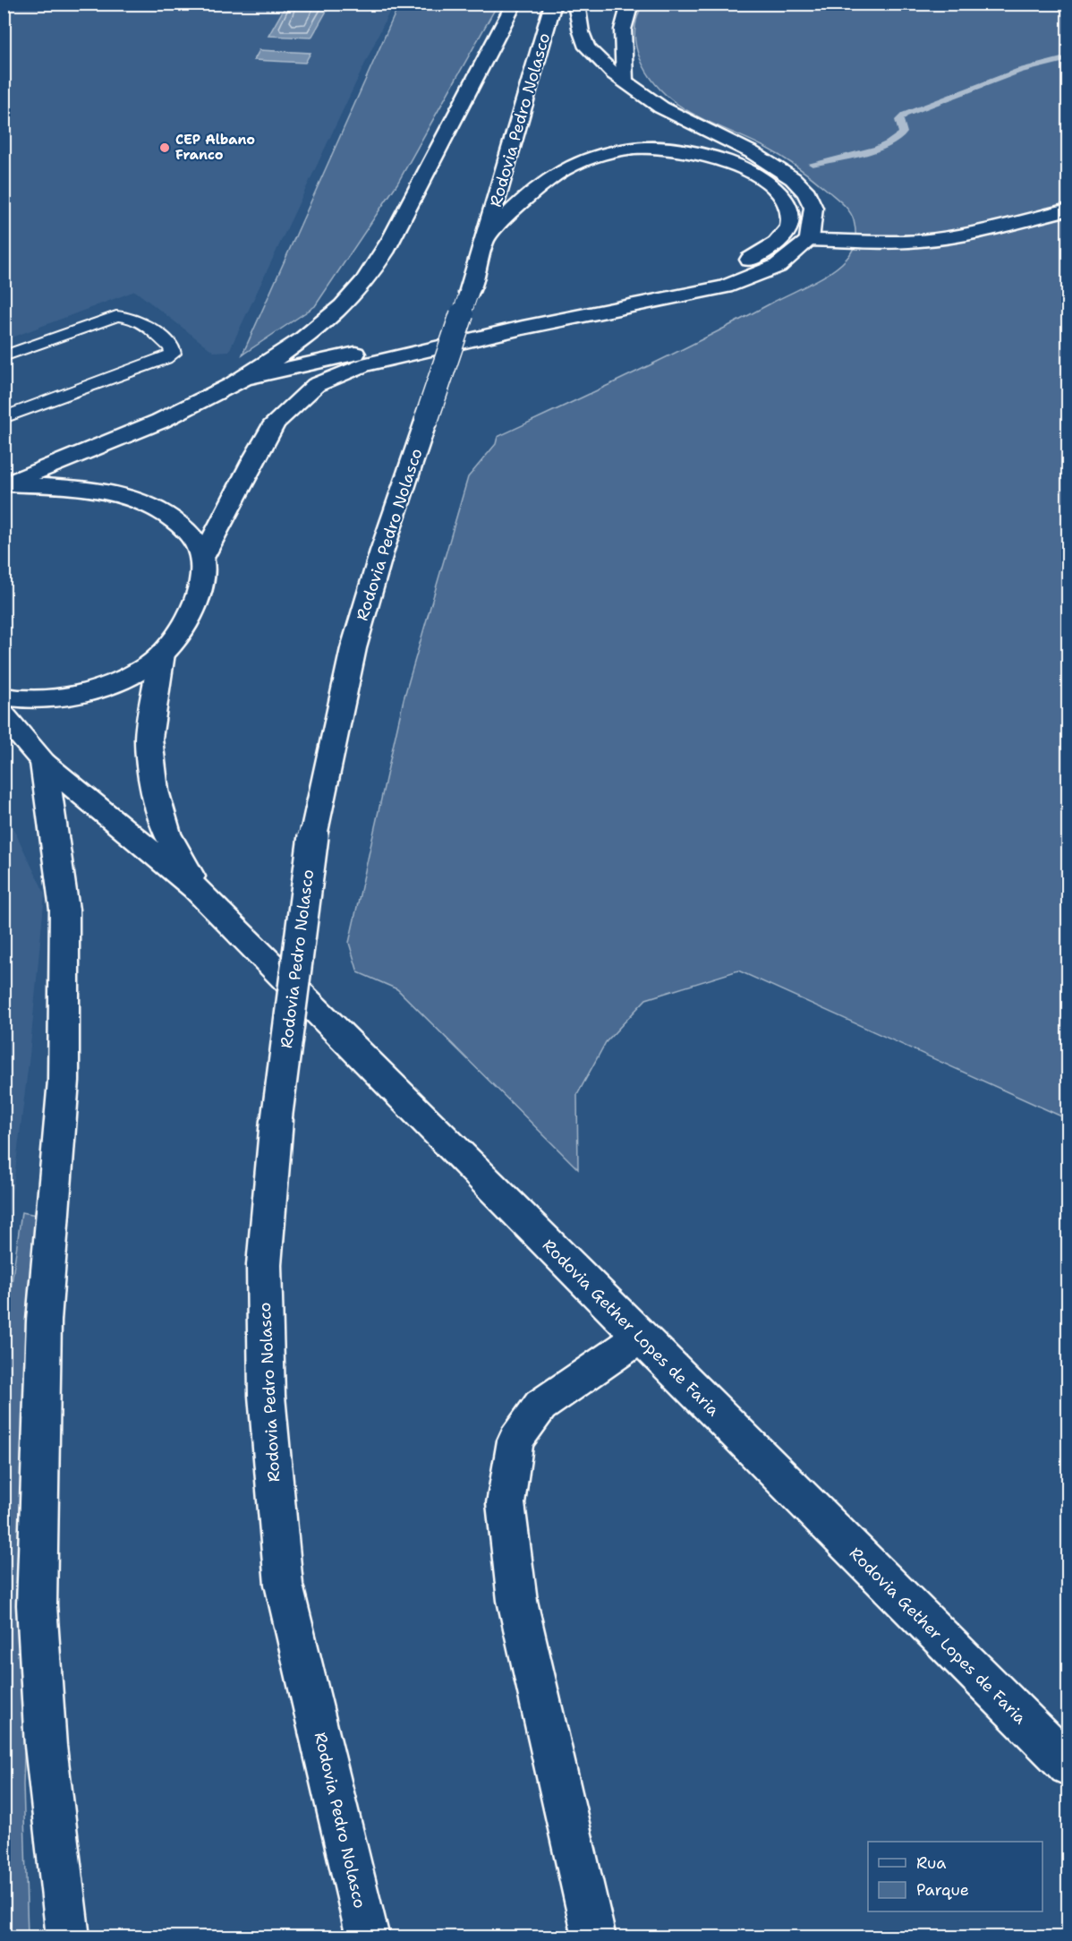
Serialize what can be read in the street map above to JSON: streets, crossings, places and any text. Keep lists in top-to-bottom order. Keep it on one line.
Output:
{"streets":{"main road":["Rodovia Pedro Nolasco","Rodovia Gether Lopes de Faria"]},"places":["CEP Albano Franco"],"legend":["Rua","Parque"]}
